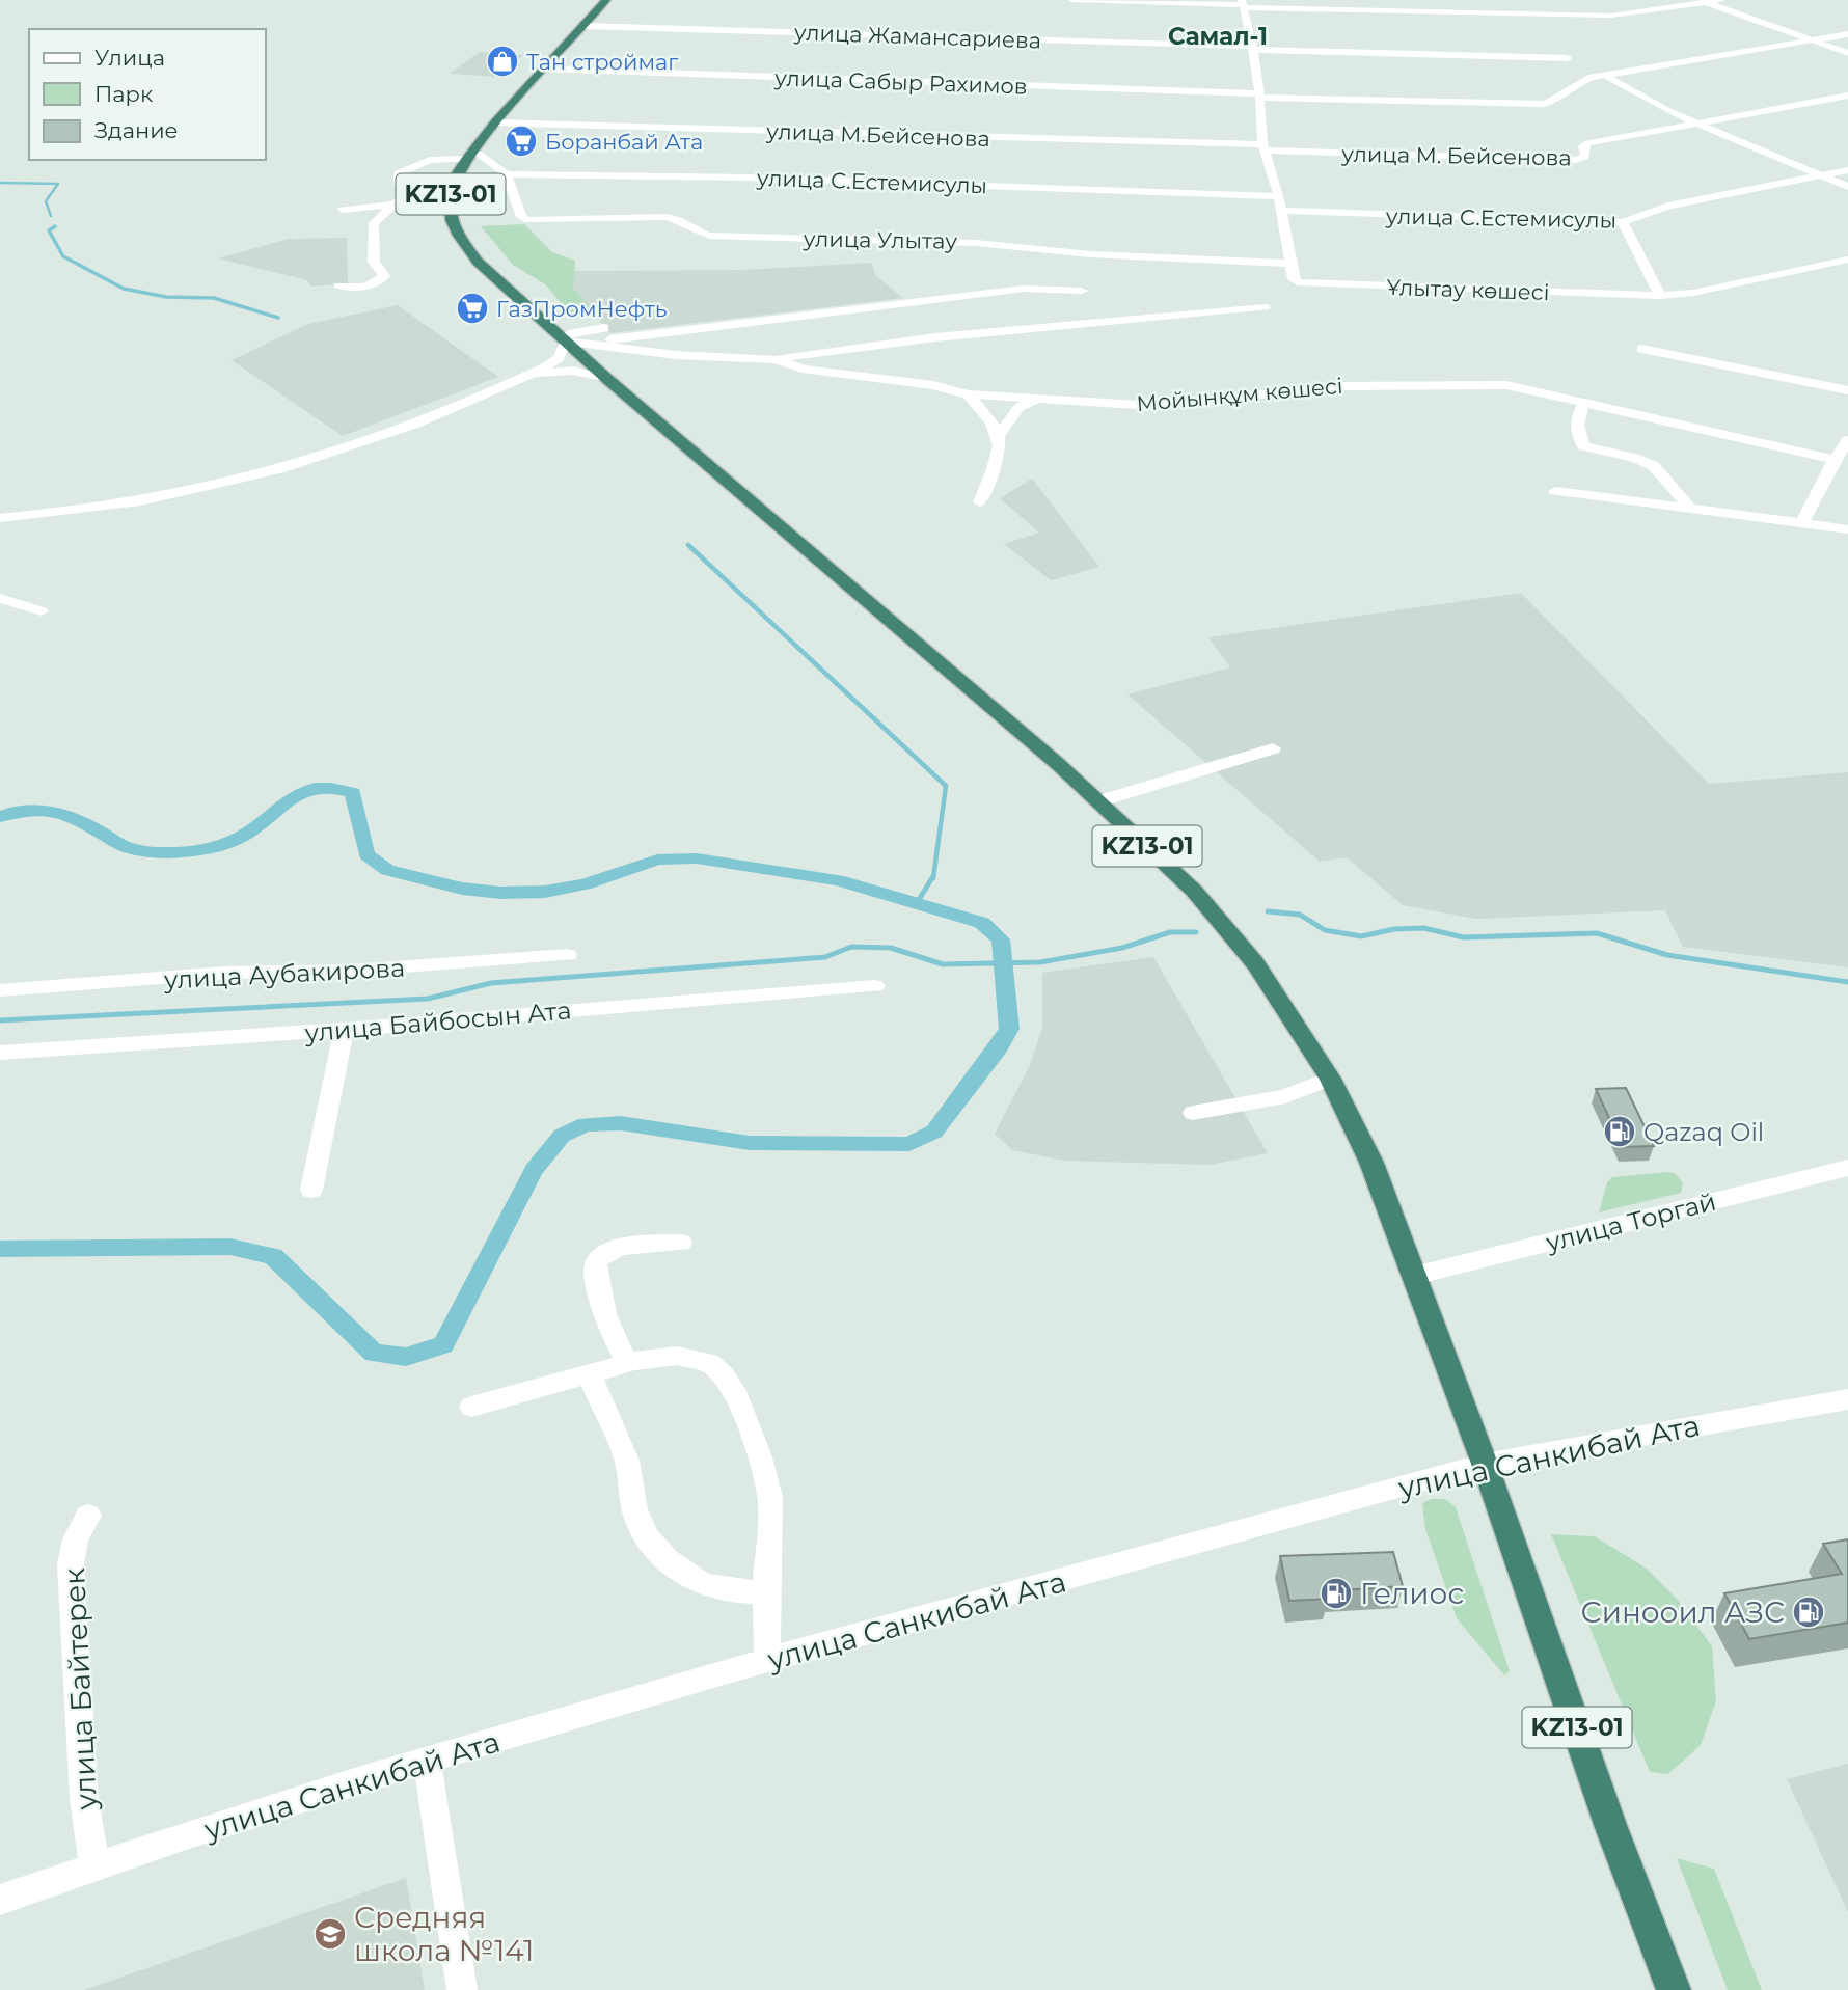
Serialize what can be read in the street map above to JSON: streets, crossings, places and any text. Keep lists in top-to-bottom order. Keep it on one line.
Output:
{"streets":{"highway":["KZ13-01"],"street":["улица Жамансариева","улица Сабыр Рахимов","улица М.Бейсенова","улица М. Бейсенова","улица С.Естемисулы","улица Улытау","Ұлытау көшесі","Мойынқұм көшесі","улица Аубакирова","улица Байбосын Ата","улица Торгай","улица Санкибай Ата","улица Байтерек"]},"crossings":[["улица Жамансариева","KZ13-01"],["улица Сабыр Рахимов","KZ13-01"],["улица М.Бейсенова","улица М. Бейсенова"],["улица М.Бейсенова","KZ13-01"],["улица С.Естемисулы","улица Улытау"],["KZ13-01","Мойынқұм көшесі"],["KZ13-01","улица Торгай"],["KZ13-01","улица Санкибай Ата"],["улица Улытау","Ұлытау көшесі"],["улица Санкибай Ата","улица Байтерек"]],"districts":["Самал-1"],"places":{"shop":["Тан строймаг"],"supermarket":["Боранбай Ата","ГазПромНефть"],"fuel station":["Qazaq Oil","Гелиос","Синооил АЗС"],"school or university":["Средняя школа №141"]},"legend":["Улица","Парк","Здание"]}
